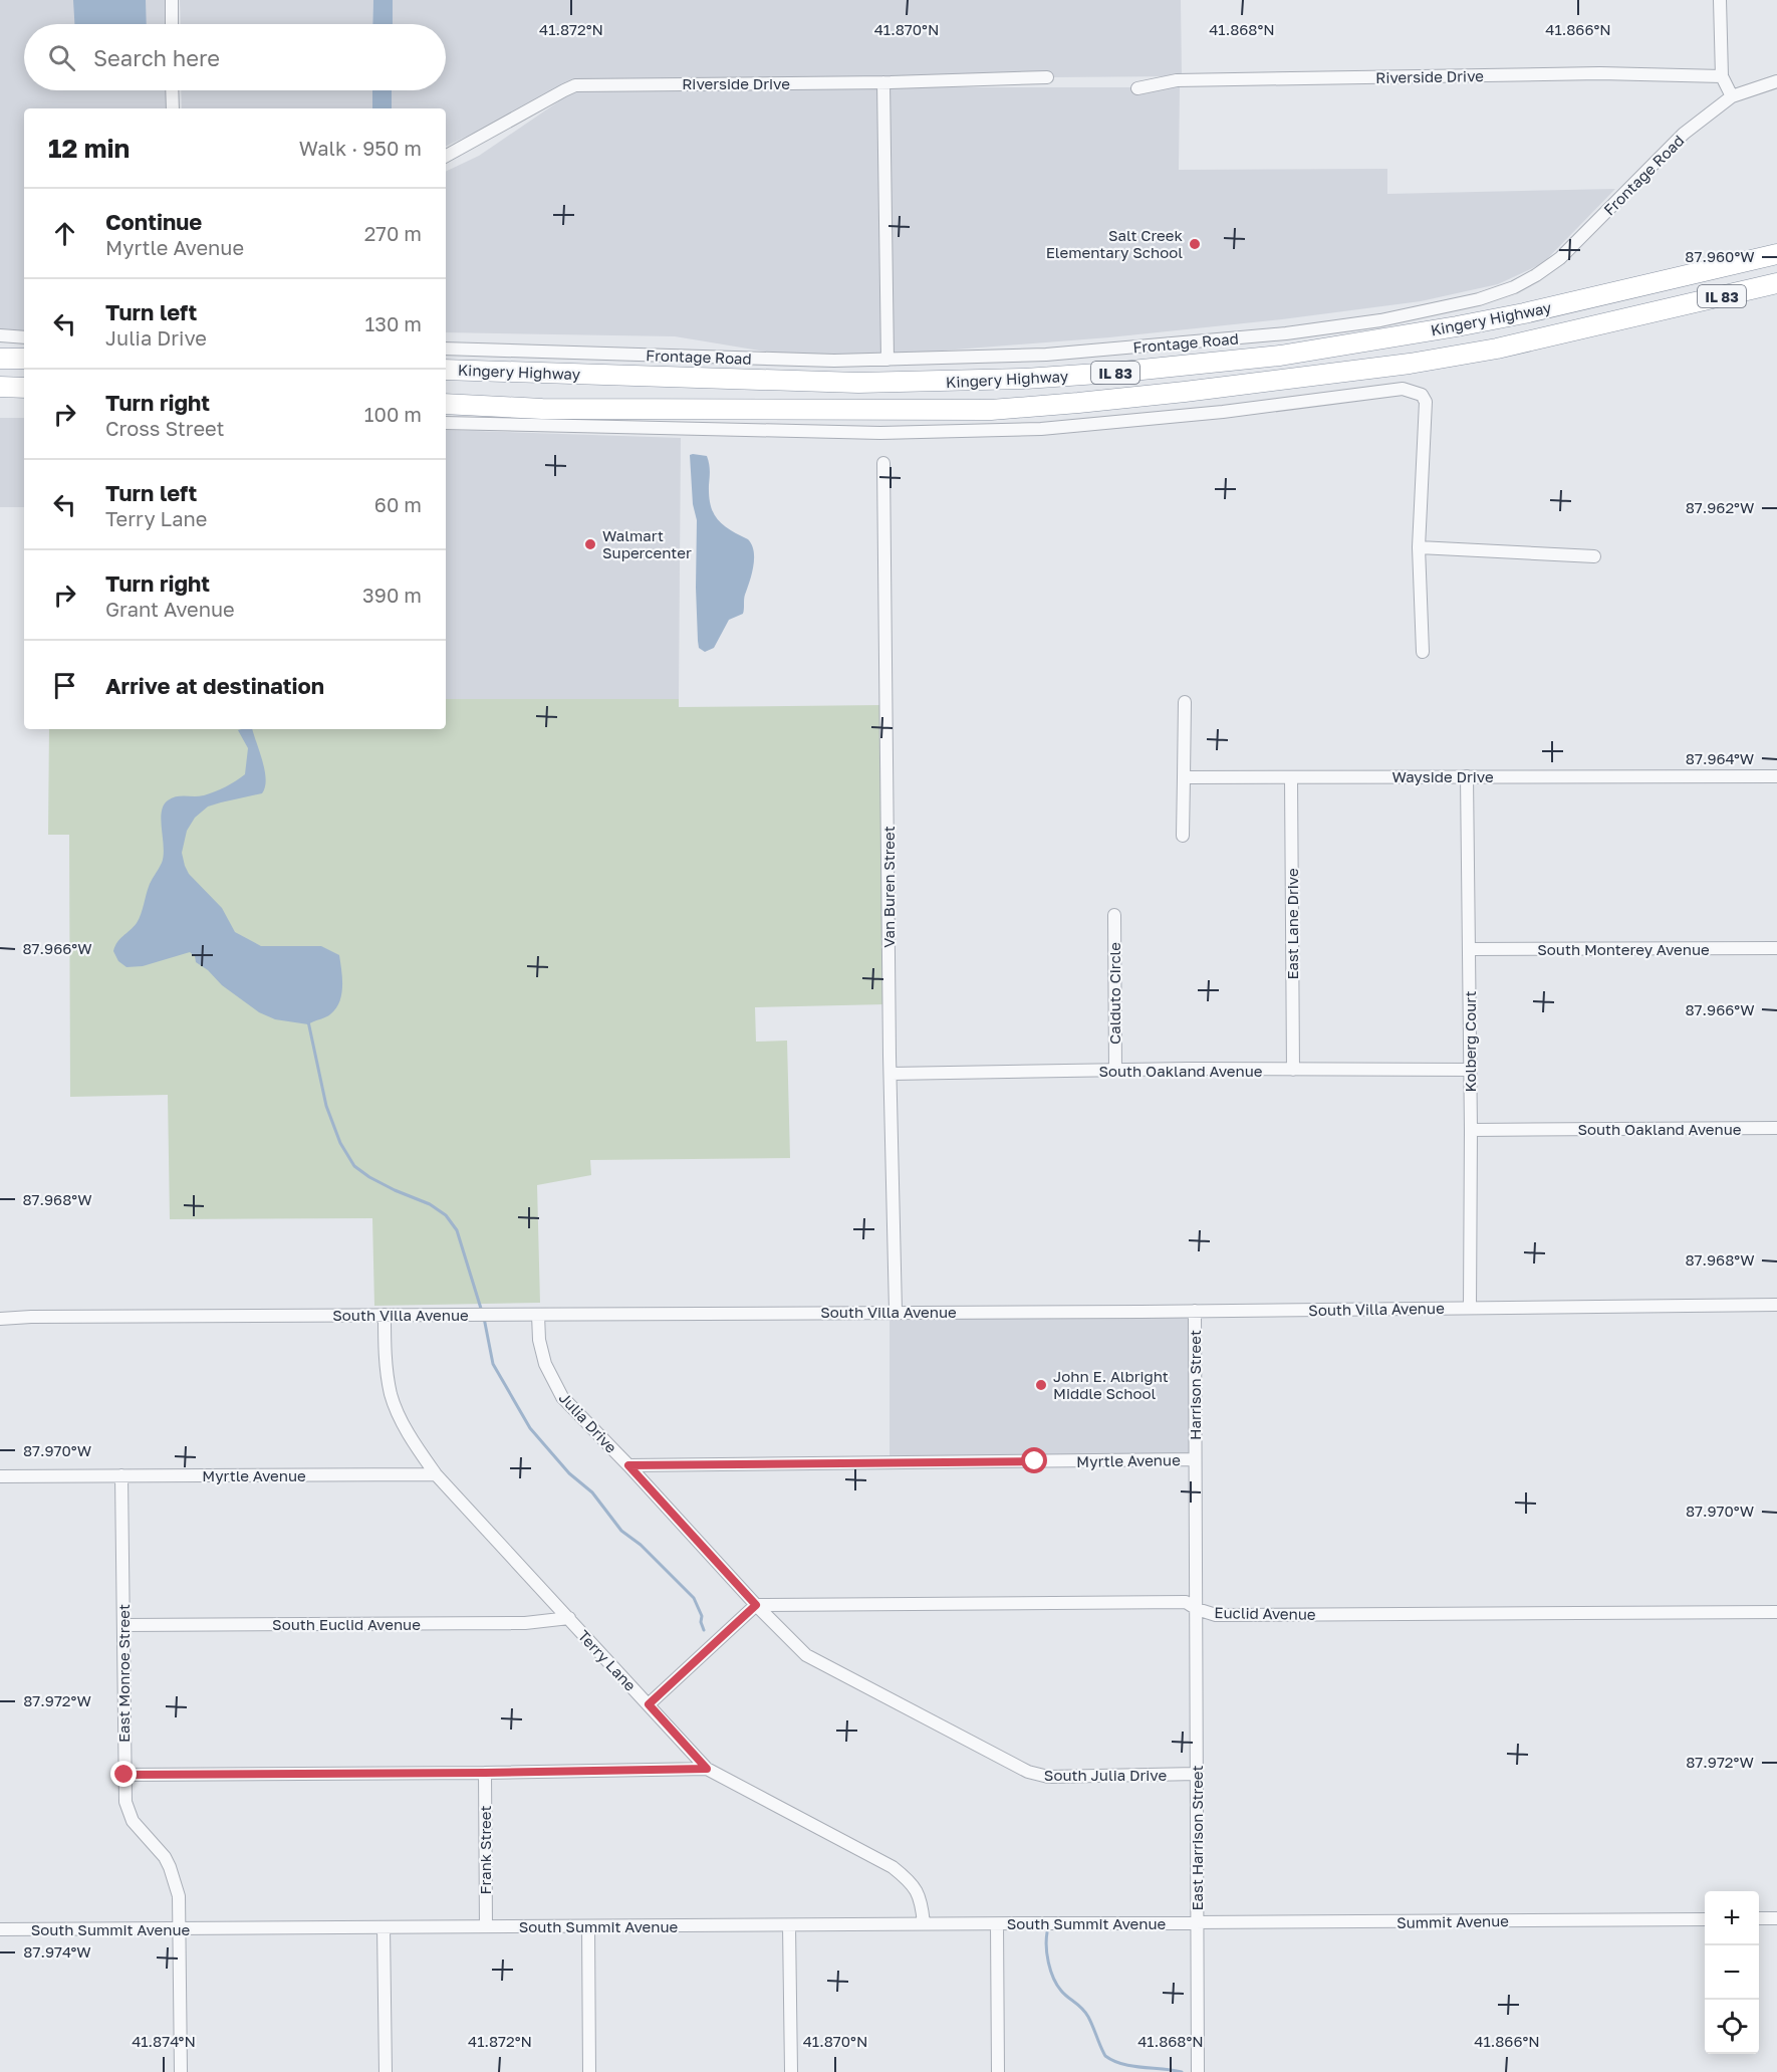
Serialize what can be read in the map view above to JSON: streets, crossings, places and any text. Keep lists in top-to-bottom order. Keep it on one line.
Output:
{"streets":{"highway":["IL 83","Kingery Highway"],"street":["Riverside Drive","Frontage Road","Wayside Drive","Van Buren Street","East Lane Drive","South Monterey Avenue","Calduto Circle","Kolberg Court","South Oakland Avenue","South Villa Avenue","Harrison Street","Julia Drive","Myrtle Avenue","Euclid Avenue","South Euclid Avenue","Terry Lane","East Monroe Street","South Julia Drive","East Harrison Street","Frank Street","Summit Avenue","South Summit Avenue"]},"crossings":[["Wayside Drive","East Lane Drive"],["Wayside Drive","Kolberg Court"],["Van Buren Street","South Oakland Avenue"],["Van Buren Street","South Villa Avenue"],["East Lane Drive","South Oakland Avenue"],["South Monterey Avenue","Kolberg Court"],["Calduto Circle","South Oakland Avenue"],["Kolberg Court","South Oakland Avenue"],["Kolberg Court","South Villa Avenue"],["South Villa Avenue","Harrison Street"],["South Villa Avenue","Julia Drive"],["South Villa Avenue","Terry Lane"],["Harrison Street","Myrtle Avenue"],["Harrison Street","East Harrison Street"],["Julia Drive","Myrtle Avenue"],["Julia Drive","Euclid Avenue"],["Julia Drive","South Julia Drive"],["Myrtle Avenue","Terry Lane"],["Myrtle Avenue","East Monroe Street"],["Myrtle Avenue","East Harrison Street"],["Euclid Avenue","East Harrison Street"],["South Euclid Avenue","Terry Lane"],["South Euclid Avenue","East Monroe Street"],["Terry Lane","South Summit Avenue"],["East Monroe Street","South Summit Avenue"],["South Julia Drive","East Harrison Street"],["East Harrison Street","Summit Avenue"],["East Harrison Street","South Summit Avenue"],["Frank Street","South Summit Avenue"],["Summit Avenue","South Summit Avenue"]],"places":["Salt Creek Elementary School","Walmart Supercenter","John E. Albright Middle School"],"page":{"search":"Search here","heading":["12 min","Walk · 950 m"],"list":[["Continue","Myrtle Avenue","270 m"],["Turn left","Julia Drive","130 m"],["Turn right","Cross Street","100 m"],["Turn left","Terry Lane","60 m"],["Turn right","Grant Avenue","390 m"],"Arrive at destination"],"map_buttons":["+","−"]},"coordinates":["41.872°N","41.870°N","41.868°N","41.866°N","87.960°W","87.962°W","87.964°W","87.966°W","87.968°W","87.970°W","87.972°W","87.974°W","41.874°N"]}
